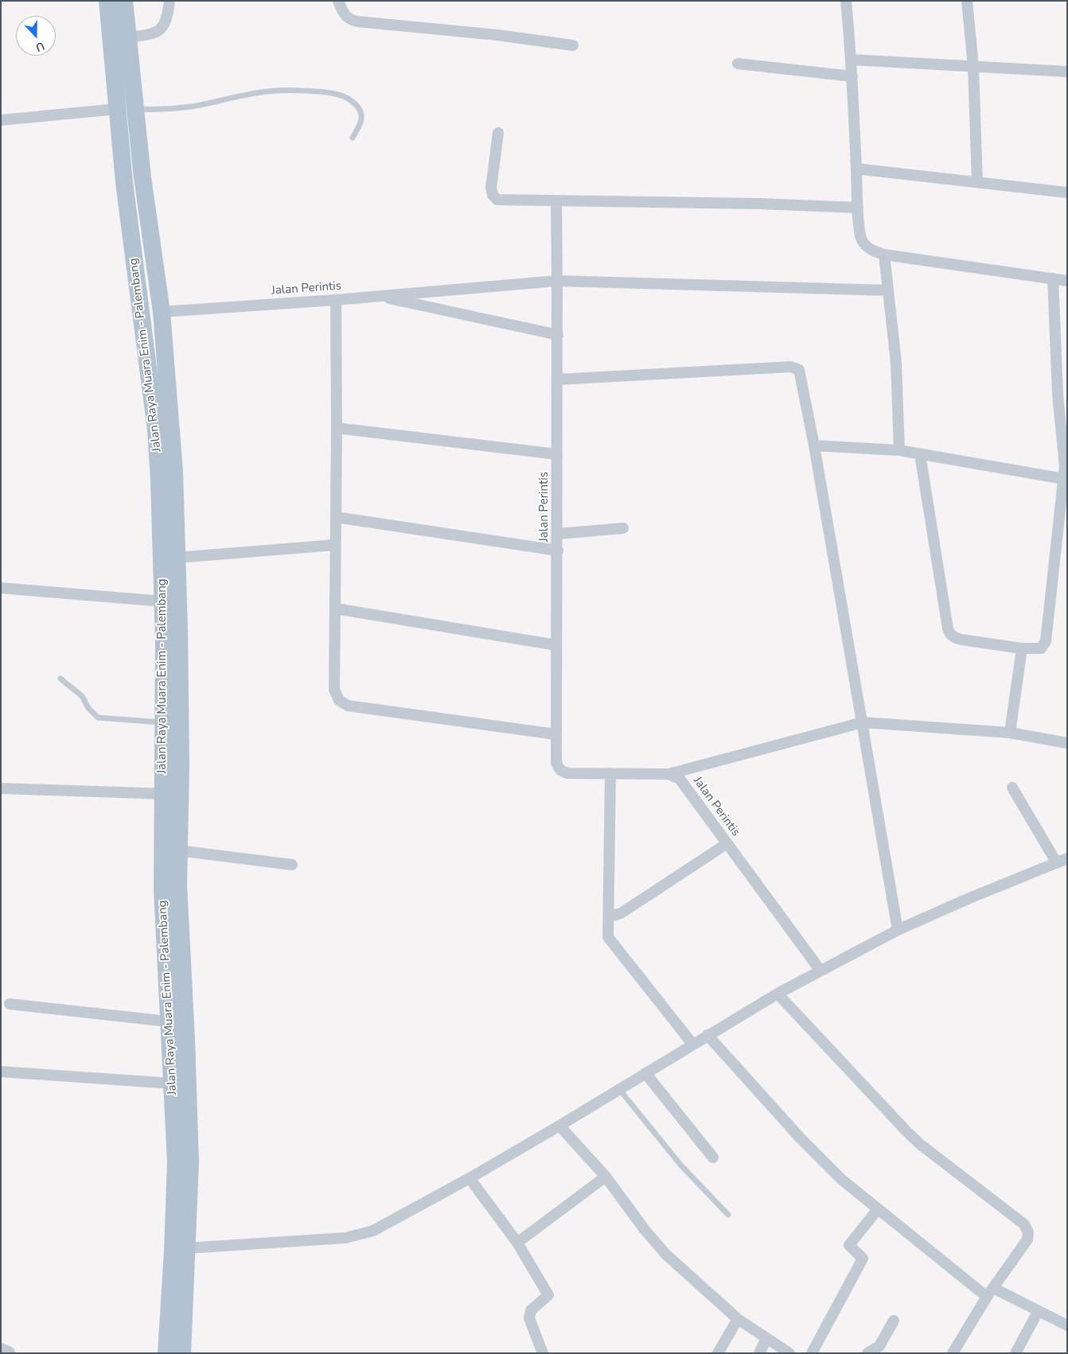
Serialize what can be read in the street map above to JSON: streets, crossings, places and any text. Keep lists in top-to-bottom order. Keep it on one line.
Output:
{"streets":{"main road":["Jalan Raya Muara Enim - Palembang"],"street":["Jalan Perintis"]},"crossings":[["Jalan Perintis","Jalan Raya Muara Enim - Palembang"]],"north":"bottom"}
